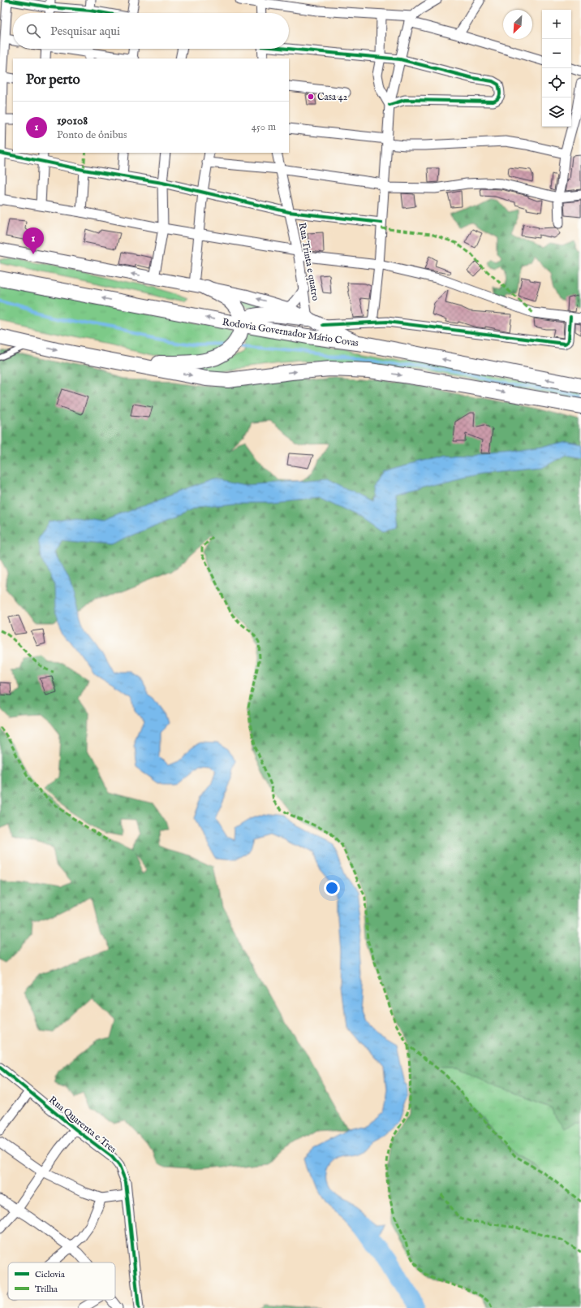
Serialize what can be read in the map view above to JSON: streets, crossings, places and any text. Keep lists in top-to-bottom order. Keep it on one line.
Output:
{"streets":{"highway":["Rodovia Governador Mário Covas"],"street":["Rua Trinta e quatro","Rua Quarenta e Tres"]},"places":["Casa 42"],"legend":["Ciclovia","Trilha"],"north":"bottom left","page":{"map_buttons":["+","−"],"search":"Pesquisar aqui","heading":"Por perto","list":[{"mark":"1","name":"190108","note":"Ponto de ônibus","value":"450 m"}],"pins":"1"}}
